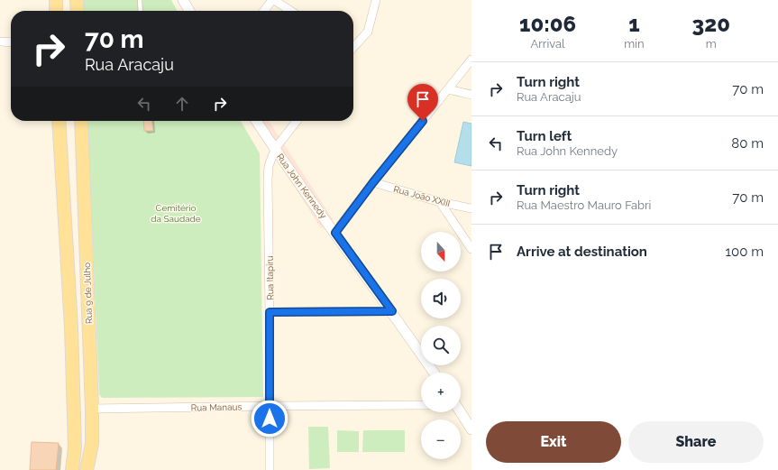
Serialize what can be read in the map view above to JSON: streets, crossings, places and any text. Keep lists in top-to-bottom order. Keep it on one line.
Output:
{"streets":{"main road":["Rua 9 de Julho"],"street":["Rua John Kennedy","Rua João XXIII","Rua Itapiru","Rua Manaus"]},"crossings":[["Rua John Kennedy","Rua Itapiru"],["Rua Itapiru","Rua Manaus"],["Rua 9 de Julho","Rua Manaus"]],"parks":["Cemitério da Saudade"],"north":"bottom","page":{"eta":["10:06","Arrival","1","min","320","m"],"turn":["70 m","Rua Aracaju"],"list":[{"name":"Turn right","note":"Rua Aracaju","value":"70 m"},{"name":"Turn left","note":"Rua John Kennedy","value":"80 m"},{"name":"Turn right","note":"Rua Maestro Mauro Fabri","value":"70 m"},{"name":"Arrive at destination","value":"100 m"}],"map_buttons":["+","−"],"buttons":["Exit","Share"]}}
